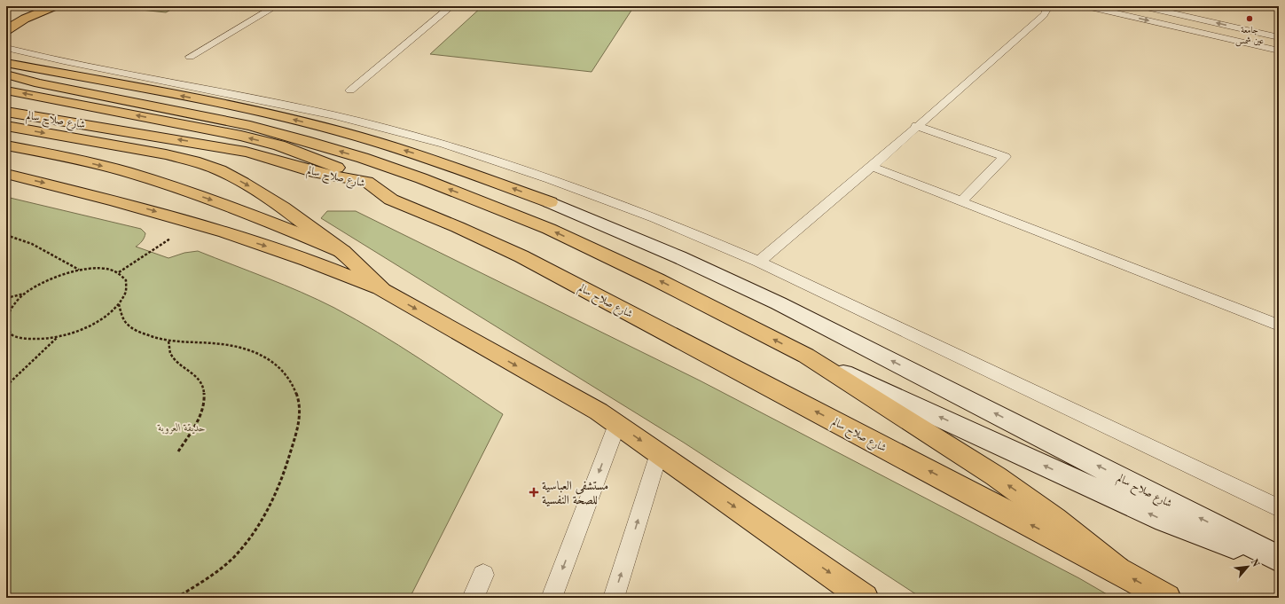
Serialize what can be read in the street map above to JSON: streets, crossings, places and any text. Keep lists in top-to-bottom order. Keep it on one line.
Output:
{"streets":{"highway":["شارع صلاح سالم"]},"parks":["حديقة العروبة"],"places":{"other":["جامعة عين شمس"],"health":["مستشفى العباسية للصحة النفسية"]},"north":"top right"}
